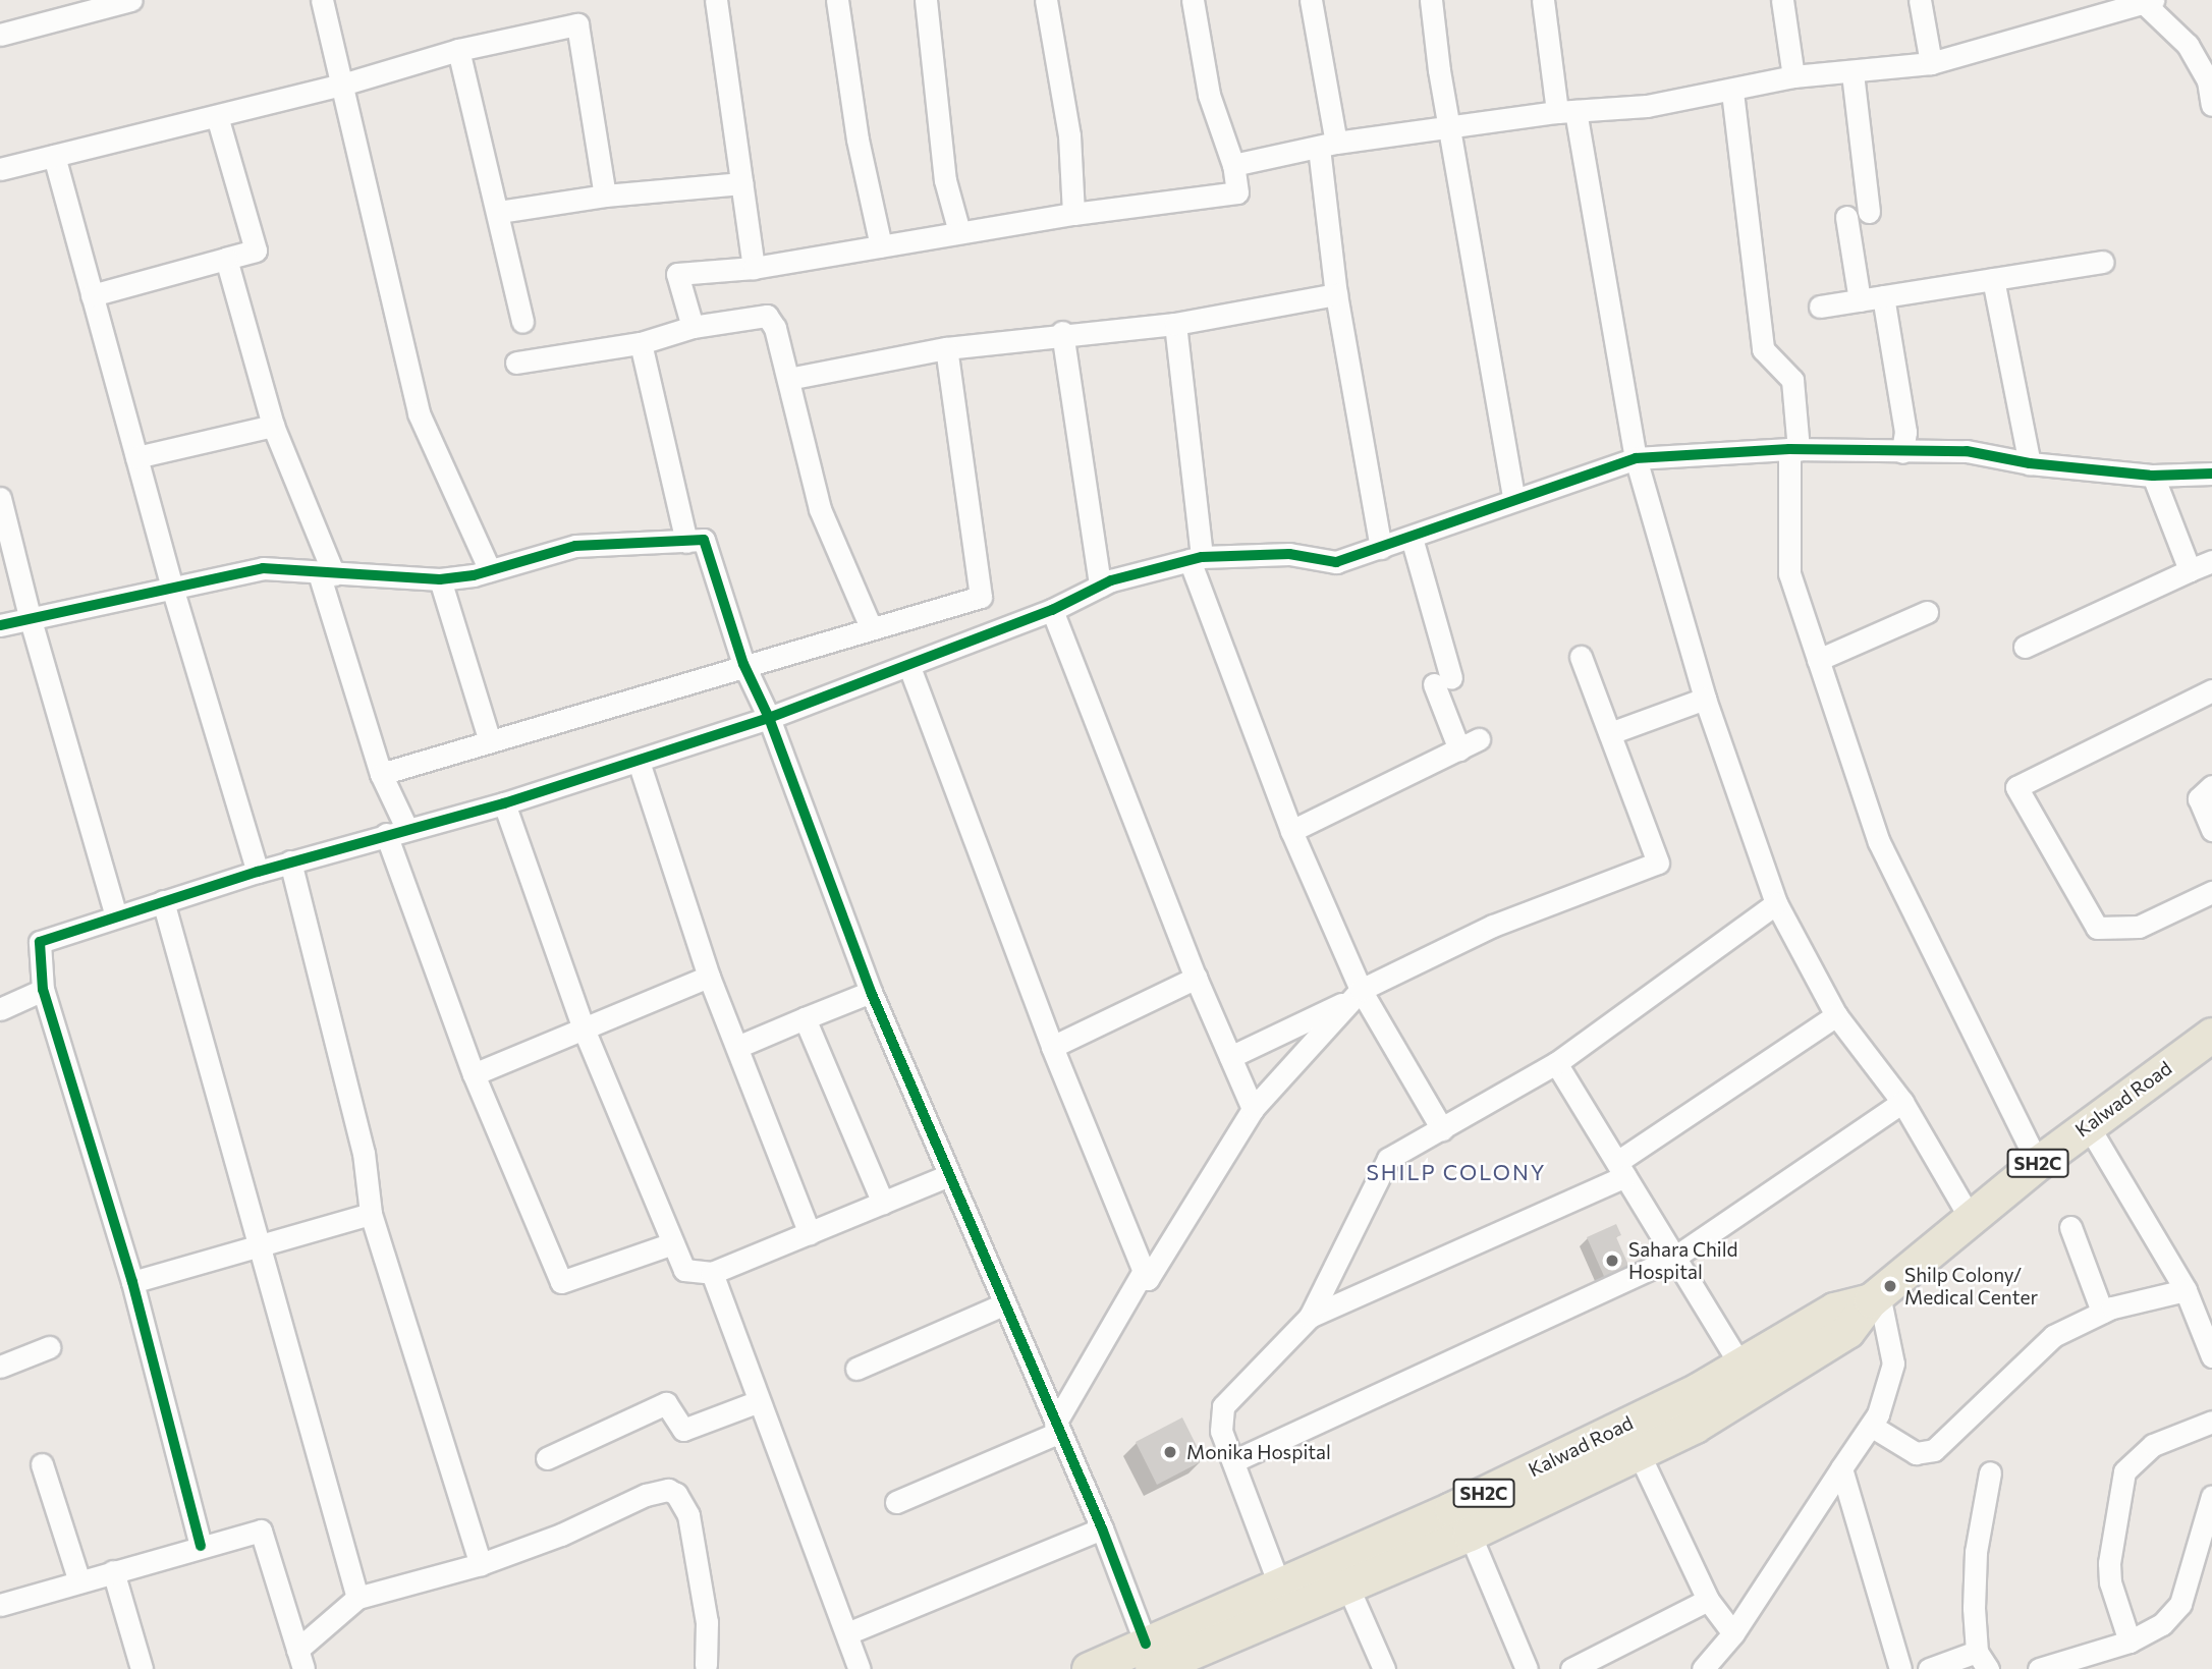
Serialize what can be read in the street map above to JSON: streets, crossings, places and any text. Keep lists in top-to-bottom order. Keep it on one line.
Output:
{"streets":{"main road":["Kalwad Road","SH2C"]},"districts":["SHILP COLONY"],"places":["Sahara Child Hospital","Shilp Colony/ Medical Center","Monika Hospital"]}
